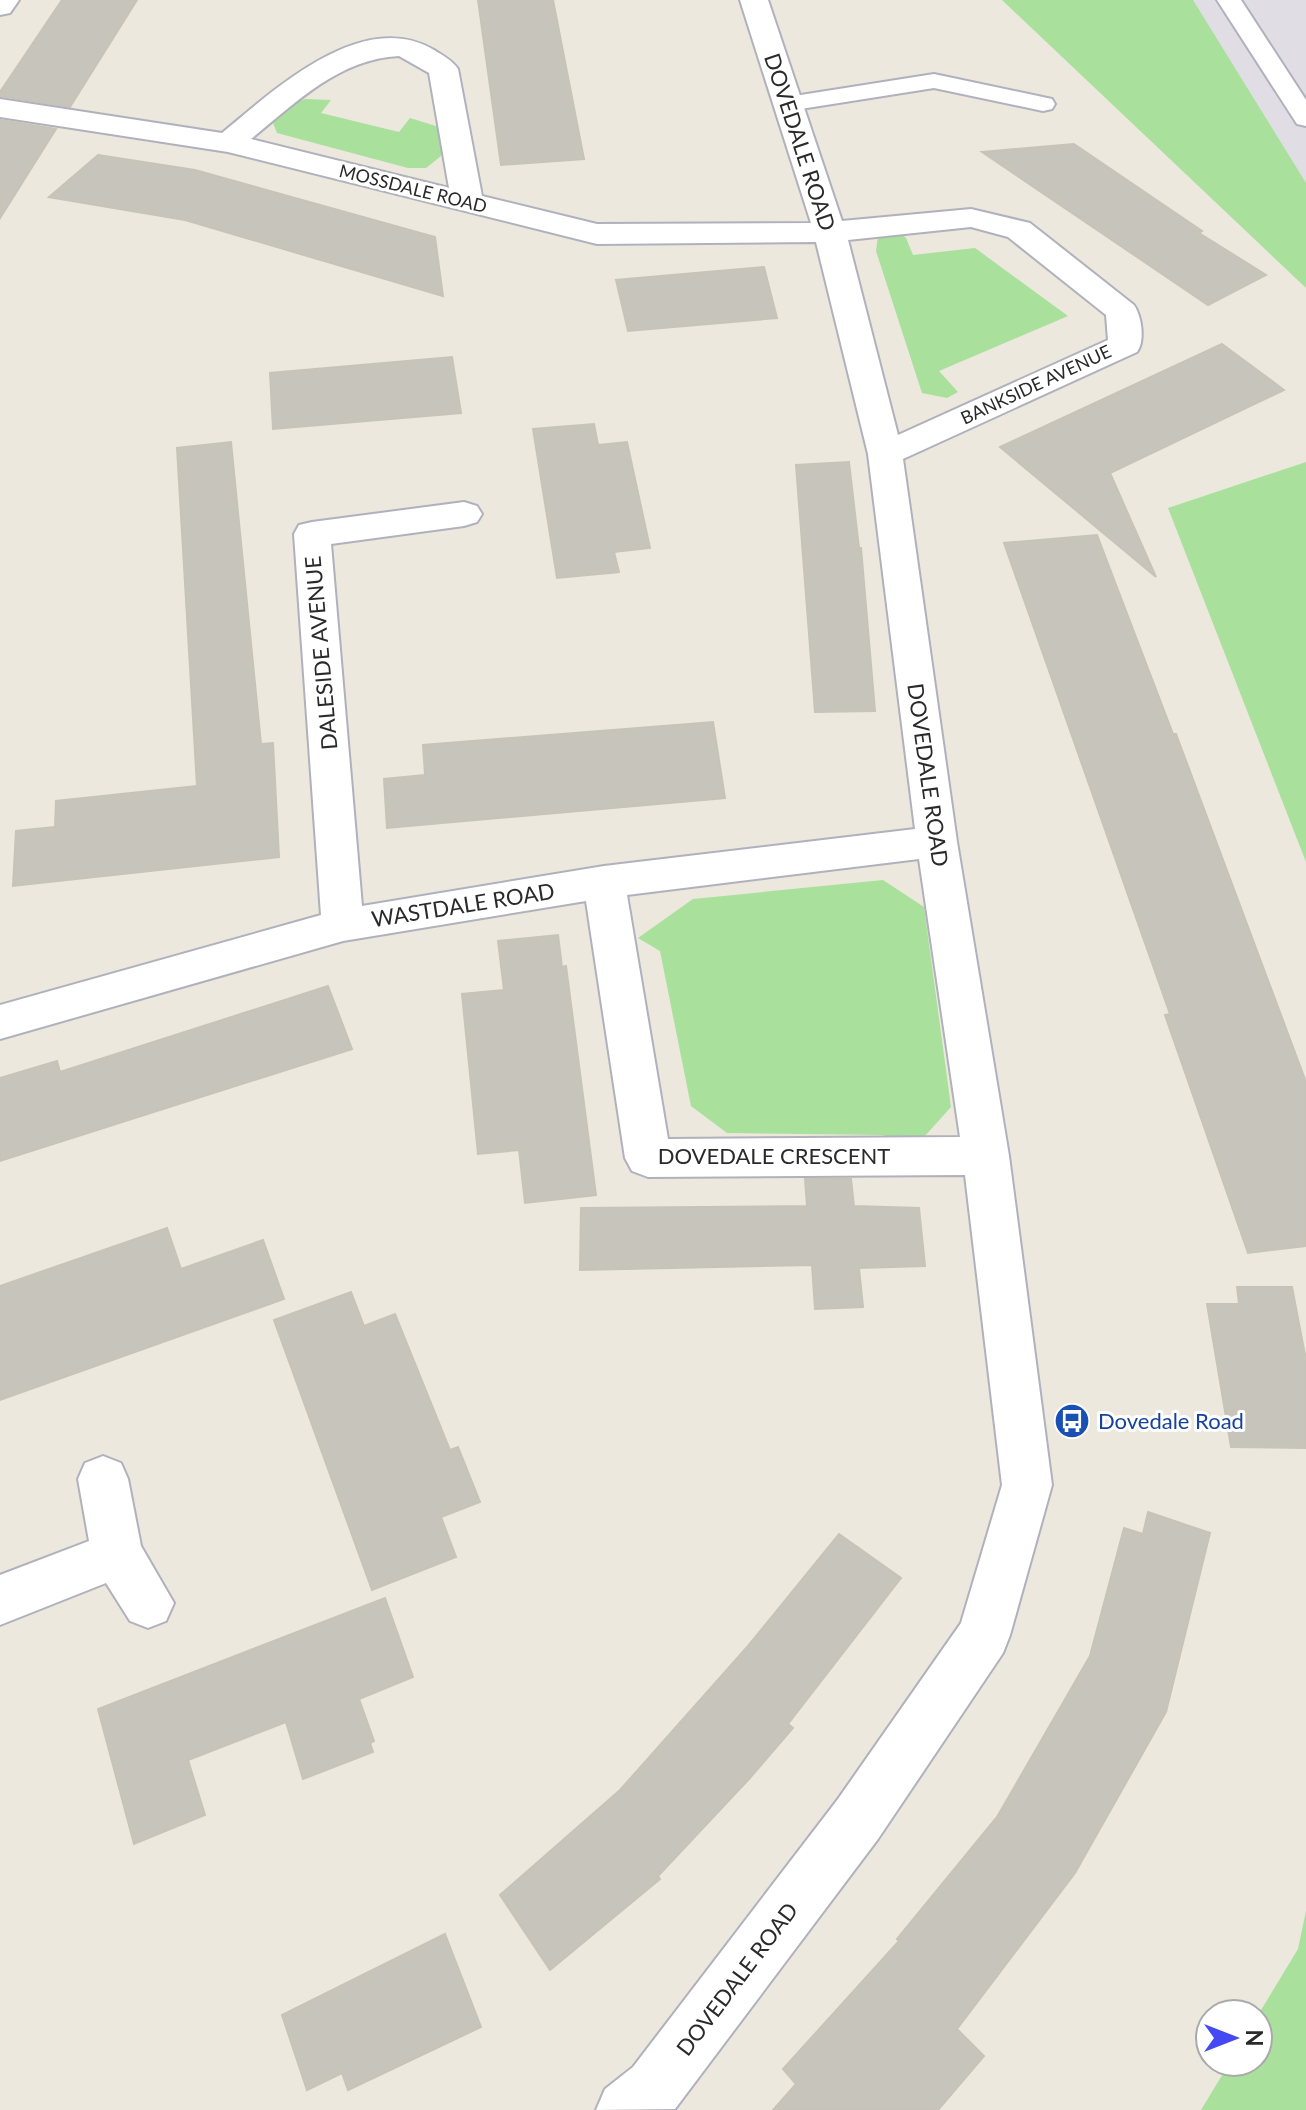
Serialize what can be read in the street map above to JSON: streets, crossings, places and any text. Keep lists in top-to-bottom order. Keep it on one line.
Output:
{"streets":{"street":["DOVEDALE ROAD","MOSSDALE ROAD","BANKSIDE AVENUE","DALESIDE AVENUE","WASTDALE ROAD","DOVEDALE CRESCENT"]},"crossings":[["DOVEDALE ROAD","MOSSDALE ROAD"],["DOVEDALE ROAD","BANKSIDE AVENUE"],["DOVEDALE ROAD","WASTDALE ROAD"],["DOVEDALE ROAD","DOVEDALE CRESCENT"],["MOSSDALE ROAD","BANKSIDE AVENUE"],["DALESIDE AVENUE","WASTDALE ROAD"],["WASTDALE ROAD","DOVEDALE CRESCENT"]],"places":{"bus stop":["Dovedale Road"]},"north":"right"}
